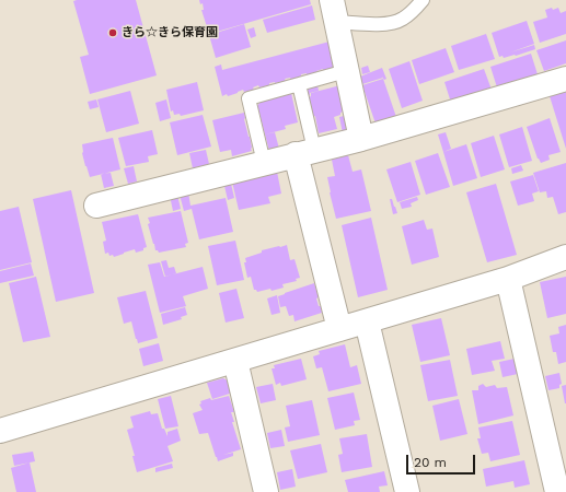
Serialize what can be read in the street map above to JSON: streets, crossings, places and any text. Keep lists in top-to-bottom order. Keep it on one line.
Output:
{"places":["きら☆きら保育園"],"scale_bar":"20 m"}
